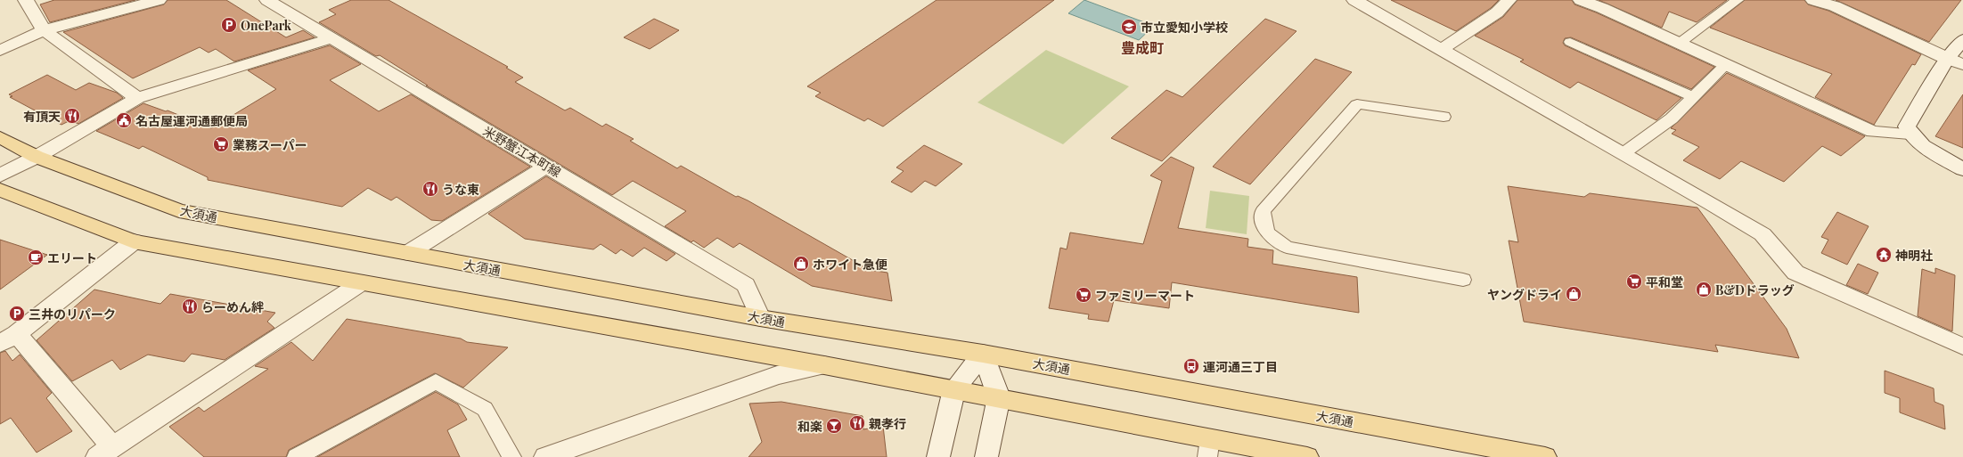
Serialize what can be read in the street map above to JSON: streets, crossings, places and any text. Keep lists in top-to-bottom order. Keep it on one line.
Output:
{"streets":{"main road":["大須通"],"street":["米野蟹江本町線"]},"crossings":[["米野蟹江本町線","大須通"]],"districts":["豊成町"],"places":{"parking":["OnePark","三井のリパーク"],"school or university":["市立愛知小学校"],"restaurant":["有頂天","うな東","らーめん絆","親孝行"],"public building":["名古屋運河通郵便局"],"supermarket":["業務スーパー","平和堂","ファミリーマート"],"temple":["神明社"],"cafe":["エリート"],"shop":["ホワイト急便","B&Dドラッグ","ヤングドライ"],"bus stop":["運河通三丁目"],"bar":["和楽"]}}
